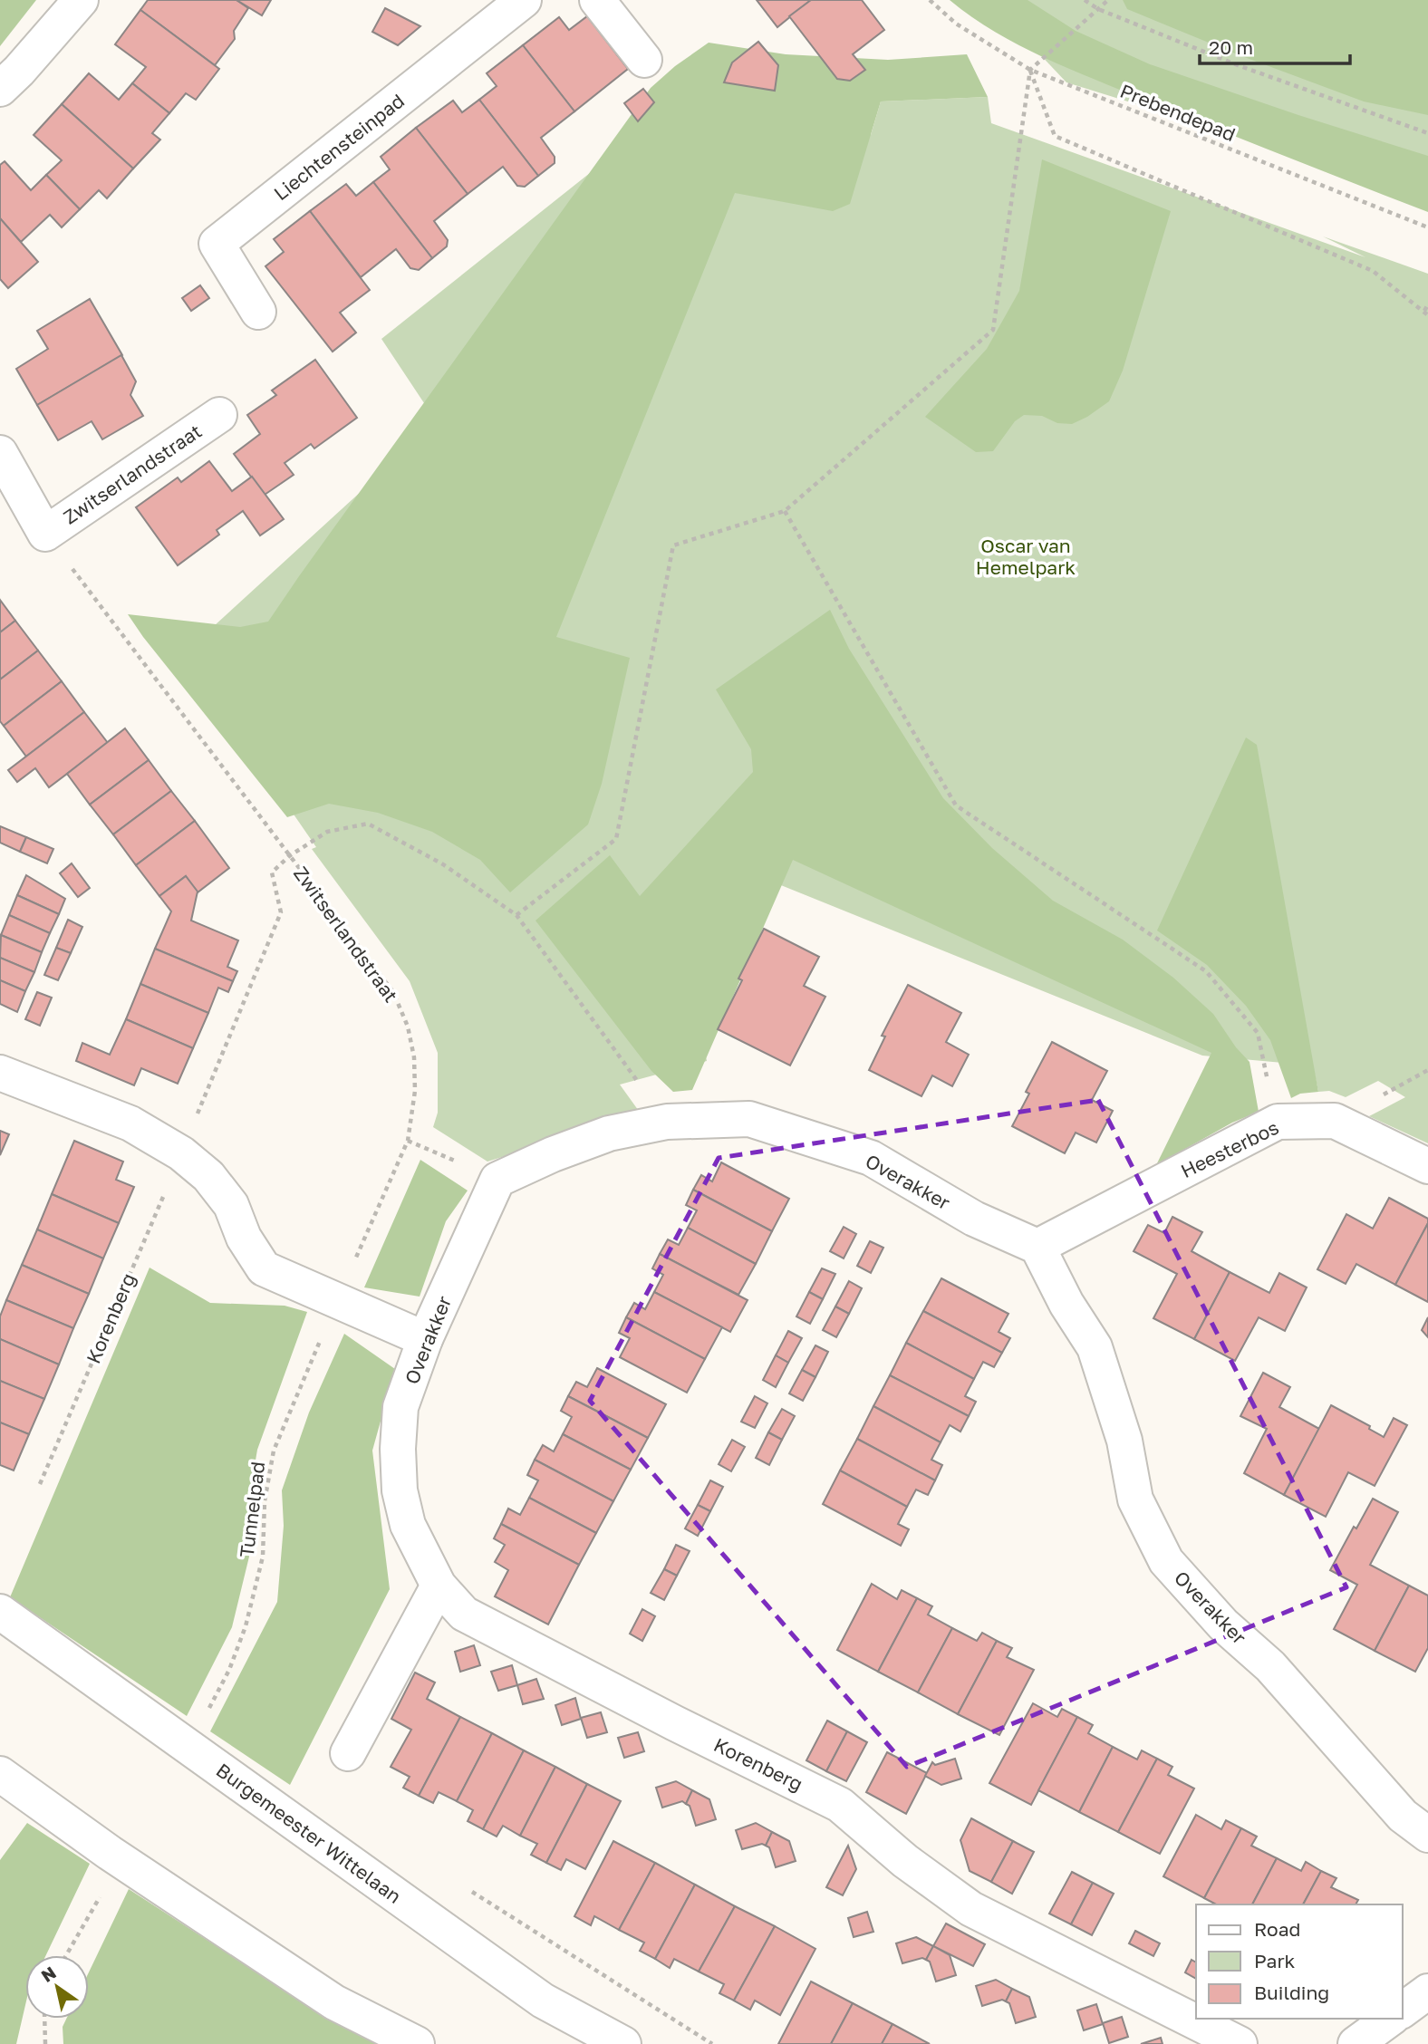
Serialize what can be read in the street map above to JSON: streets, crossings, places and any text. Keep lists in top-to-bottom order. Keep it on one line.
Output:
{"streets":{"street":["Liechtensteinpad","Zwitserlandstraat","Heesterbos","Overakker","Korenberg","Burgemeester Wittelaan"],"path":["Prebendepad","Tunnelpad"]},"crossings":[["Zwitserlandstraat","Korenberg"],["Zwitserlandstraat","Tunnelpad"],["Heesterbos","Overakker"],["Overakker","Korenberg"]],"parks":["Oscar van Hemelpark"],"legend":["Road","Park","Building"],"scale_bar":"20 m","north":"top left"}
